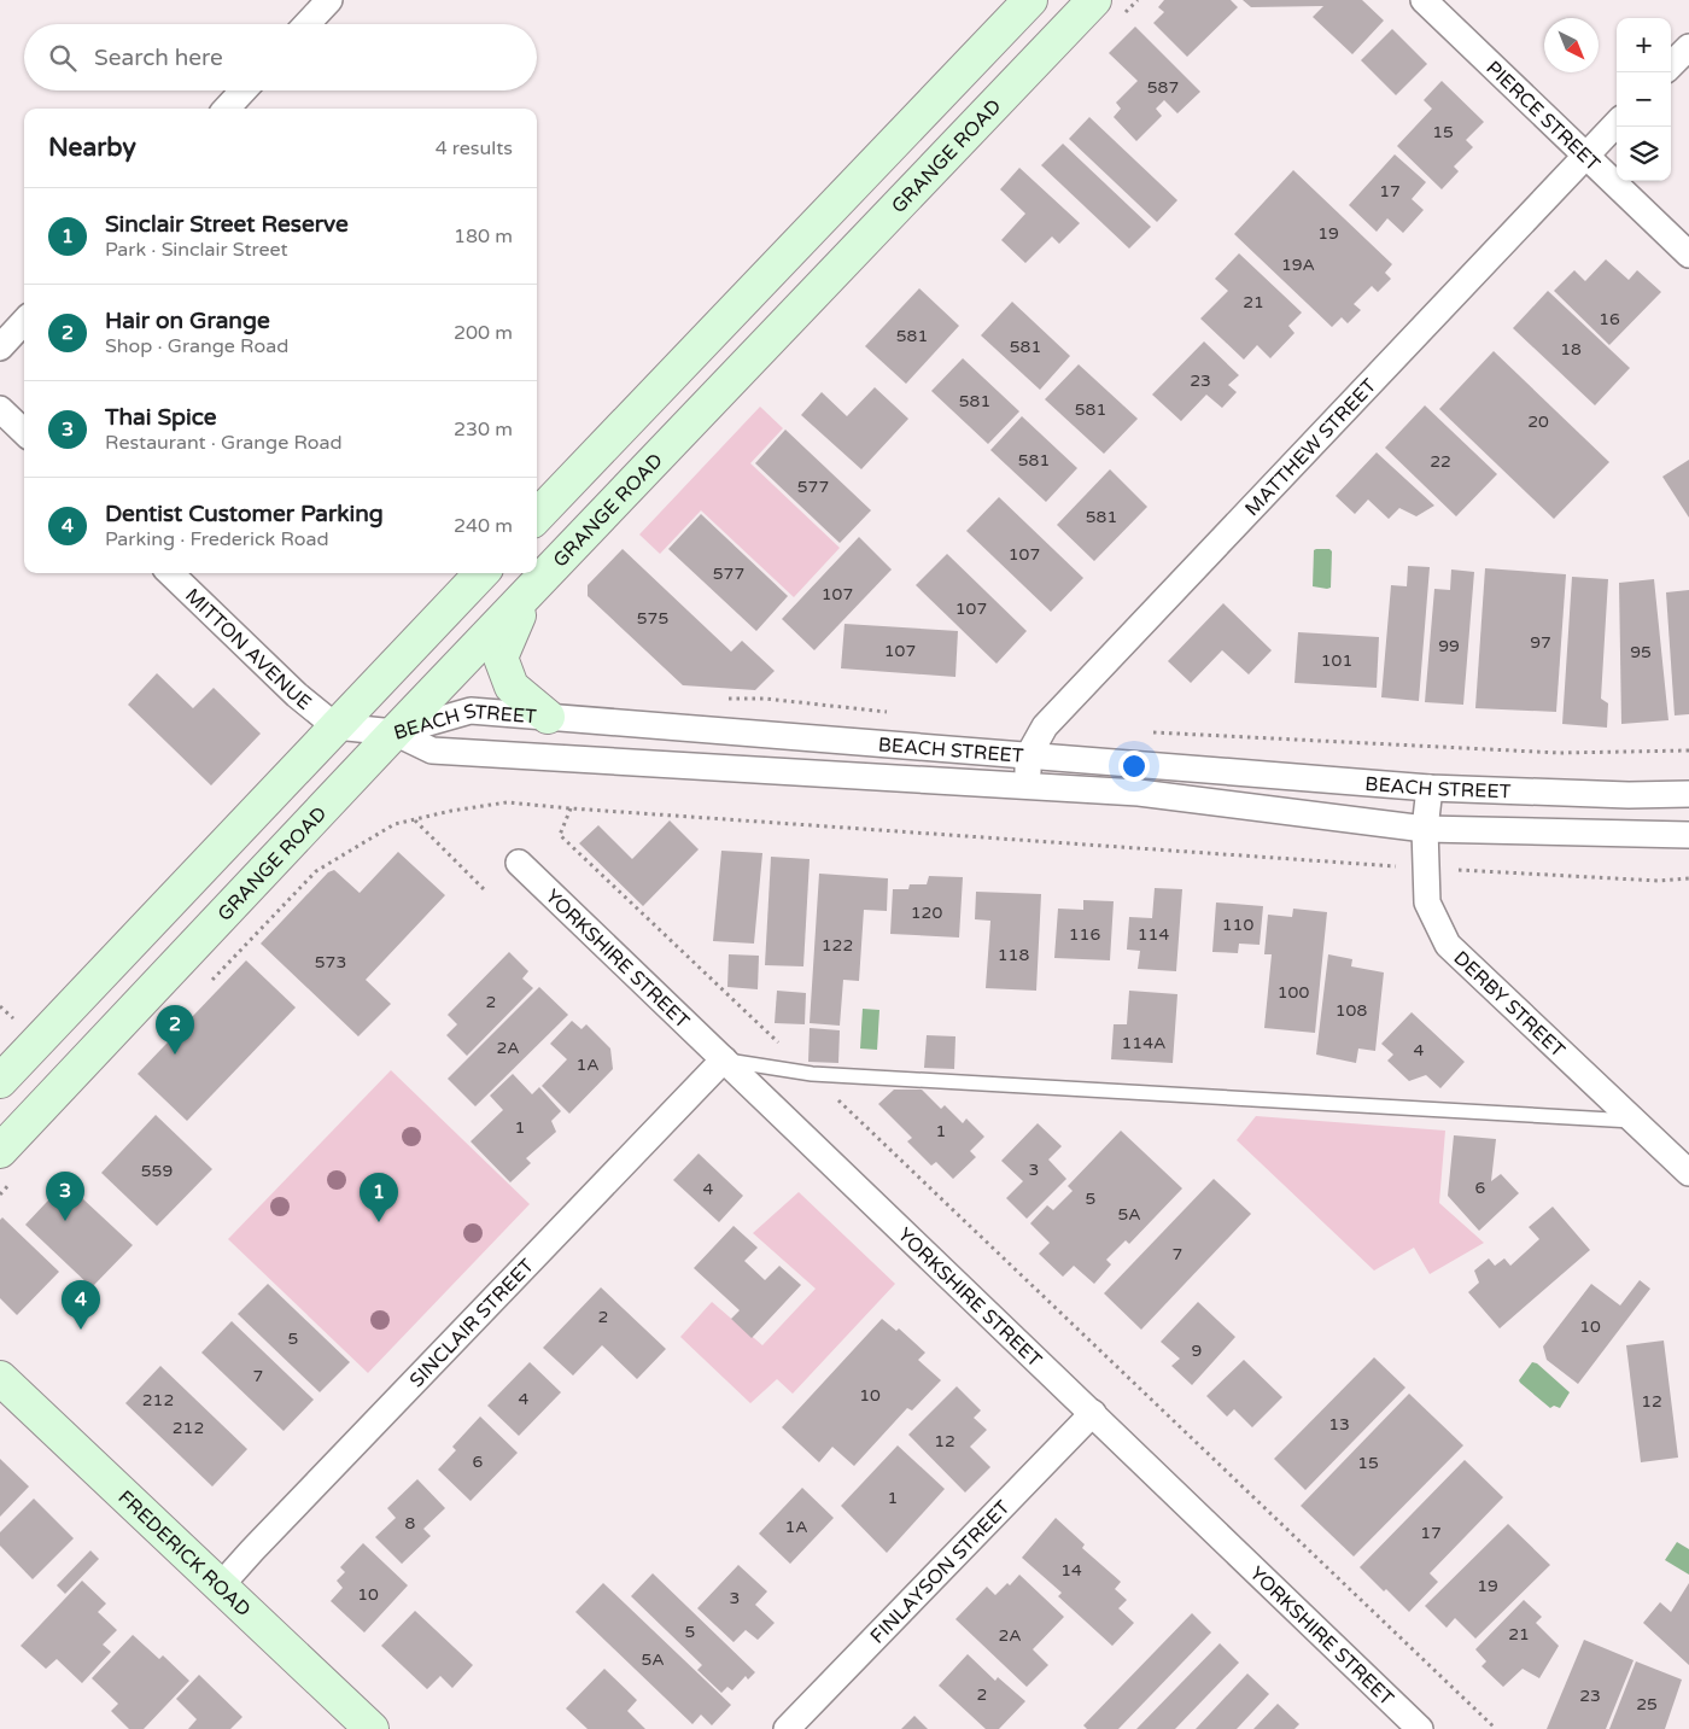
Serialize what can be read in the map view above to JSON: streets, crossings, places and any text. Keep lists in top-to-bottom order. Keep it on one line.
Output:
{"streets":{"main road":["GRANGE ROAD","FREDERICK ROAD"],"street":["PIERCE STREET","MATTHEW STREET","MITTON AVENUE","BEACH STREET","YORKSHIRE STREET","DERBY STREET","SINCLAIR STREET","FINLAYSON STREET"]},"crossings":[["PIERCE STREET","MATTHEW STREET"],["GRANGE ROAD","BEACH STREET"],["MATTHEW STREET","BEACH STREET"],["BEACH STREET","DERBY STREET"],["YORKSHIRE STREET","SINCLAIR STREET"],["YORKSHIRE STREET","FINLAYSON STREET"],["SINCLAIR STREET","FREDERICK ROAD"]],"house_numbers":["587","15","17","19","19A","21","16","581","581","18","23","581","581","20","581","22","577","581","107","577","107","107","575","97","99","107","95","101","120","110","116","114","122","118","573","100","2","108","114A","2A","4","1A","1","1","3","559","6","4","5","5A","7","2","10","5","9","7","10","4","212","12","13","212","12","6","15","1","8","1A","17","14","19","10","3","5","21","2A","5A","2","23","25"],"north":"bottom right","page":{"map_buttons":["+","−"],"search":"Search here","heading":["Nearby","4 results"],"list":[{"mark":"1","name":"Sinclair Street Reserve","note":"Park · Sinclair Street","value":"180 m"},{"mark":"2","name":"Hair on Grange","note":"Shop · Grange Road","value":"200 m"},{"mark":"3","name":"Thai Spice","note":"Restaurant · Grange Road","value":"230 m"},{"mark":"4","name":"Dentist Customer Parking","note":"Parking · Frederick Road","value":"240 m"}],"pins":["2","3","1","4"]}}
